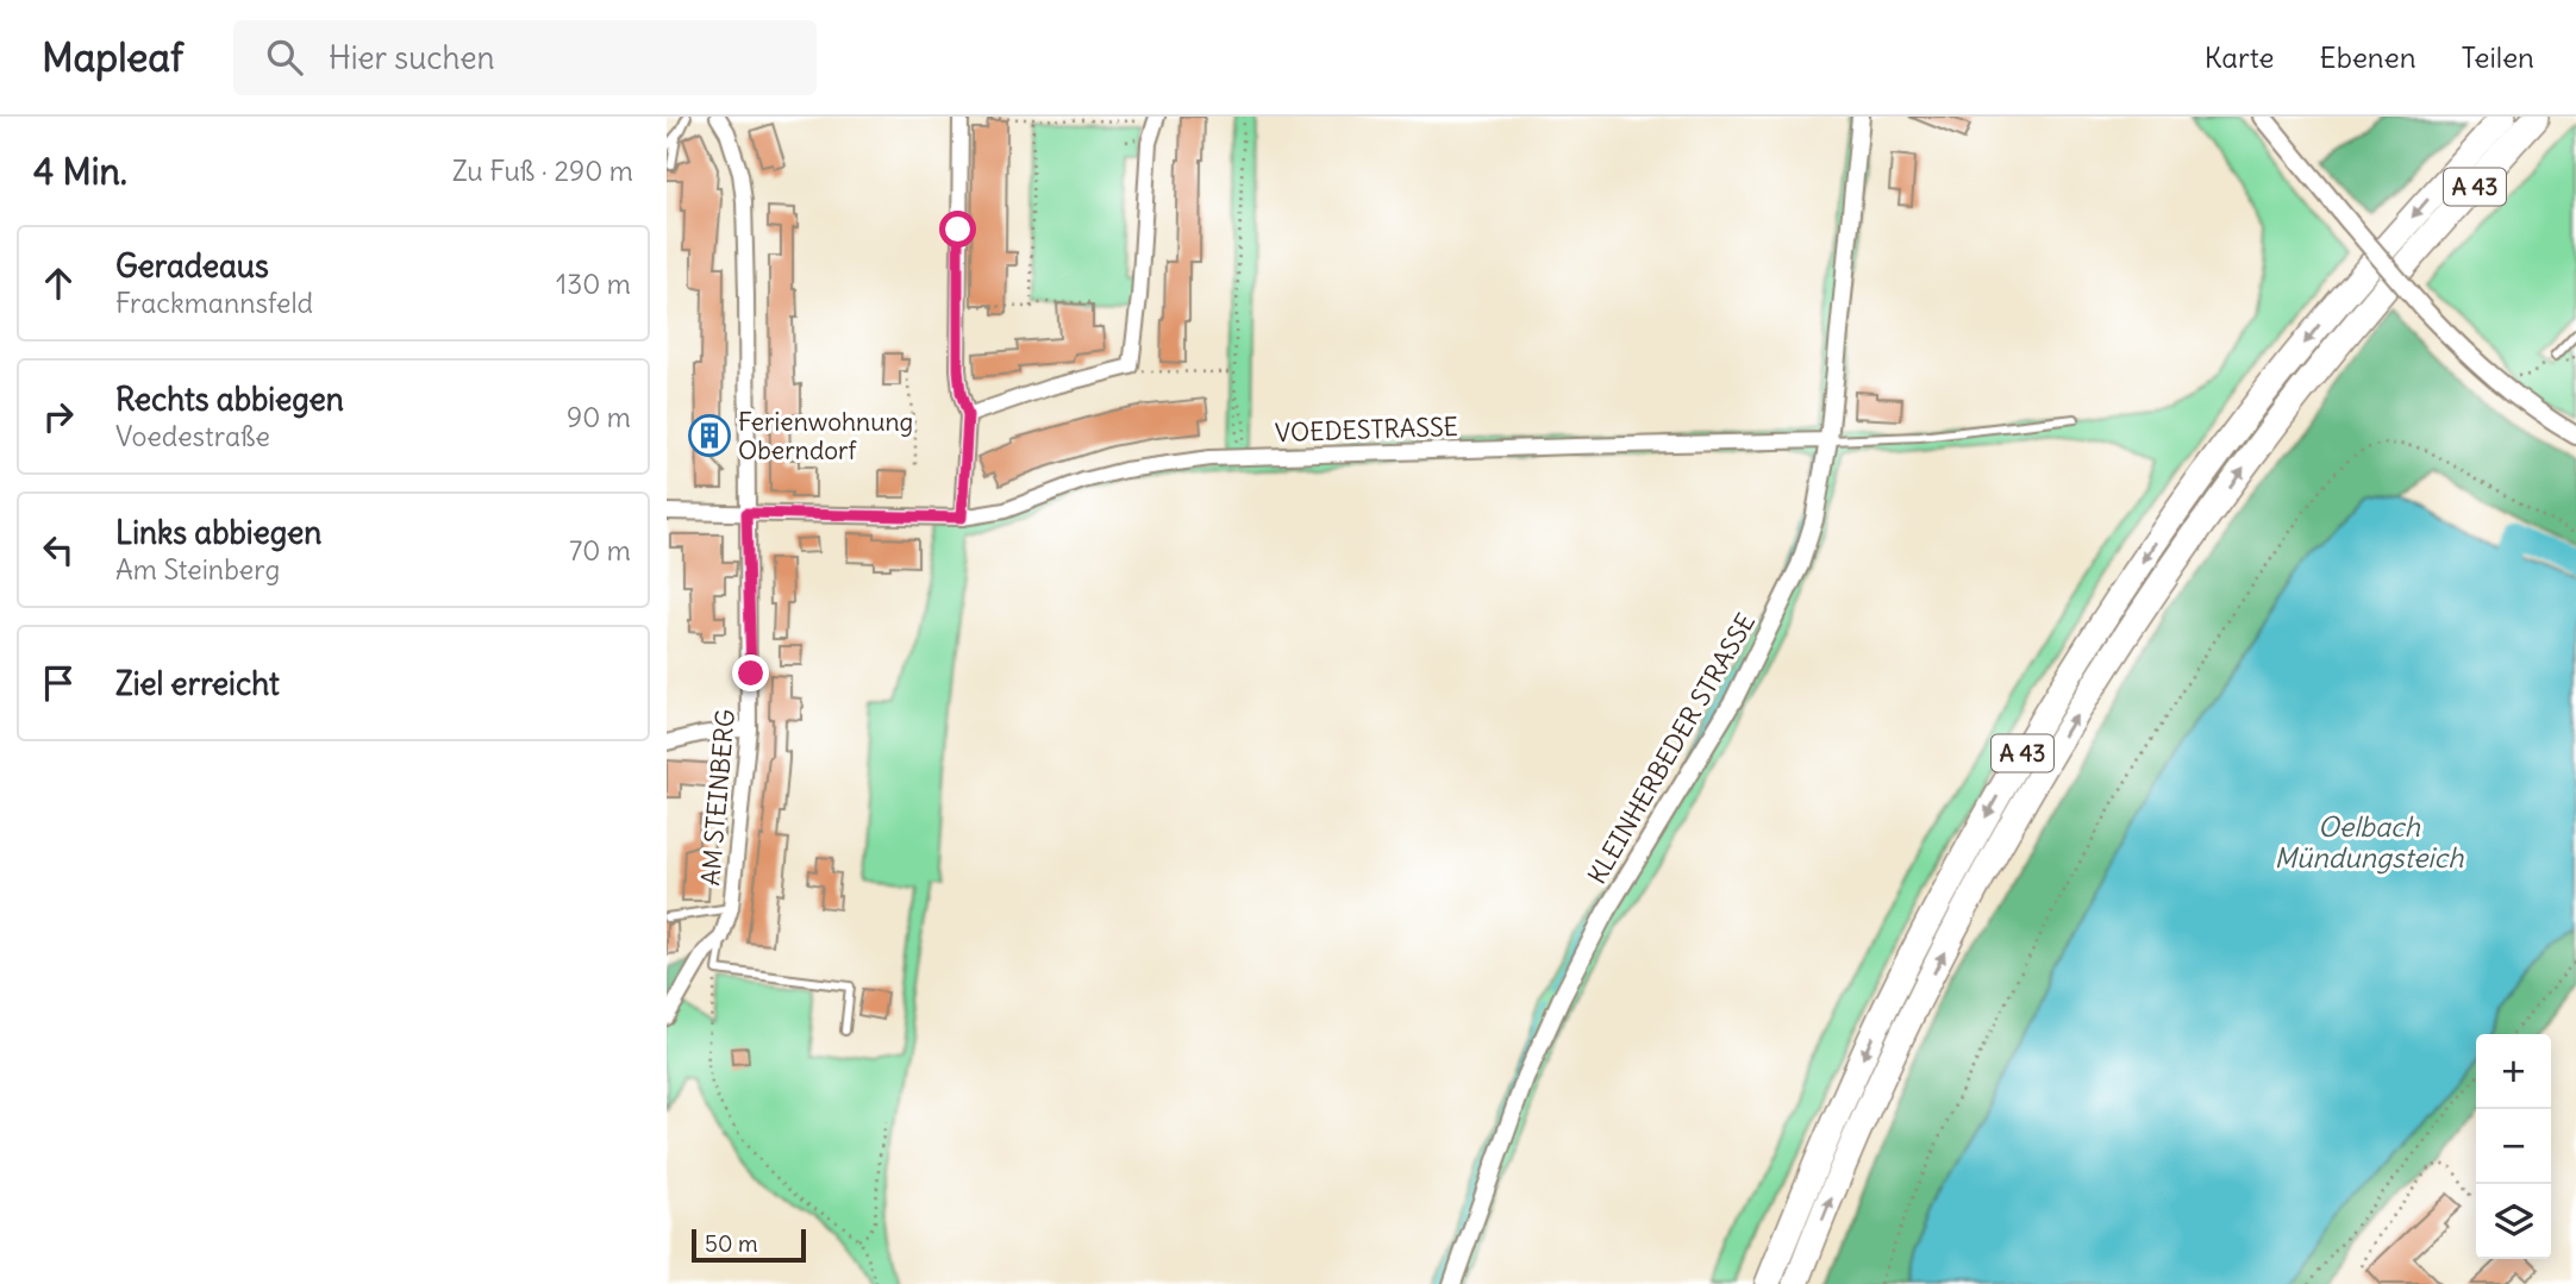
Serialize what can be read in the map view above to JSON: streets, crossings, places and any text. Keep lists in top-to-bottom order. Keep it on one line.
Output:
{"streets":{"highway":["A 43"],"street":["VOEDESTRASSE","KLEINHERBEDER STRASSE","AM STEINBERG"]},"crossings":[["VOEDESTRASSE","KLEINHERBEDER STRASSE"],["VOEDESTRASSE","AM STEINBERG"]],"water":["Oelbach Mündungsteich"],"places":{"building":["Ferienwohnung Oberndorf"]},"scale_bar":"50 m","page":{"header":"Mapleaf","search":"Hier suchen","nav":["Karte","Ebenen","Teilen"],"heading":["4 Min.","Zu Fuß · 290 m"],"list":[["Geradeaus","Frackmannsfeld","130 m"],["Rechts abbiegen","Voedestraße","90 m"],["Links abbiegen","Am Steinberg","70 m"],"Ziel erreicht"],"map_buttons":["+","−"],"scale":"50 m"}}
